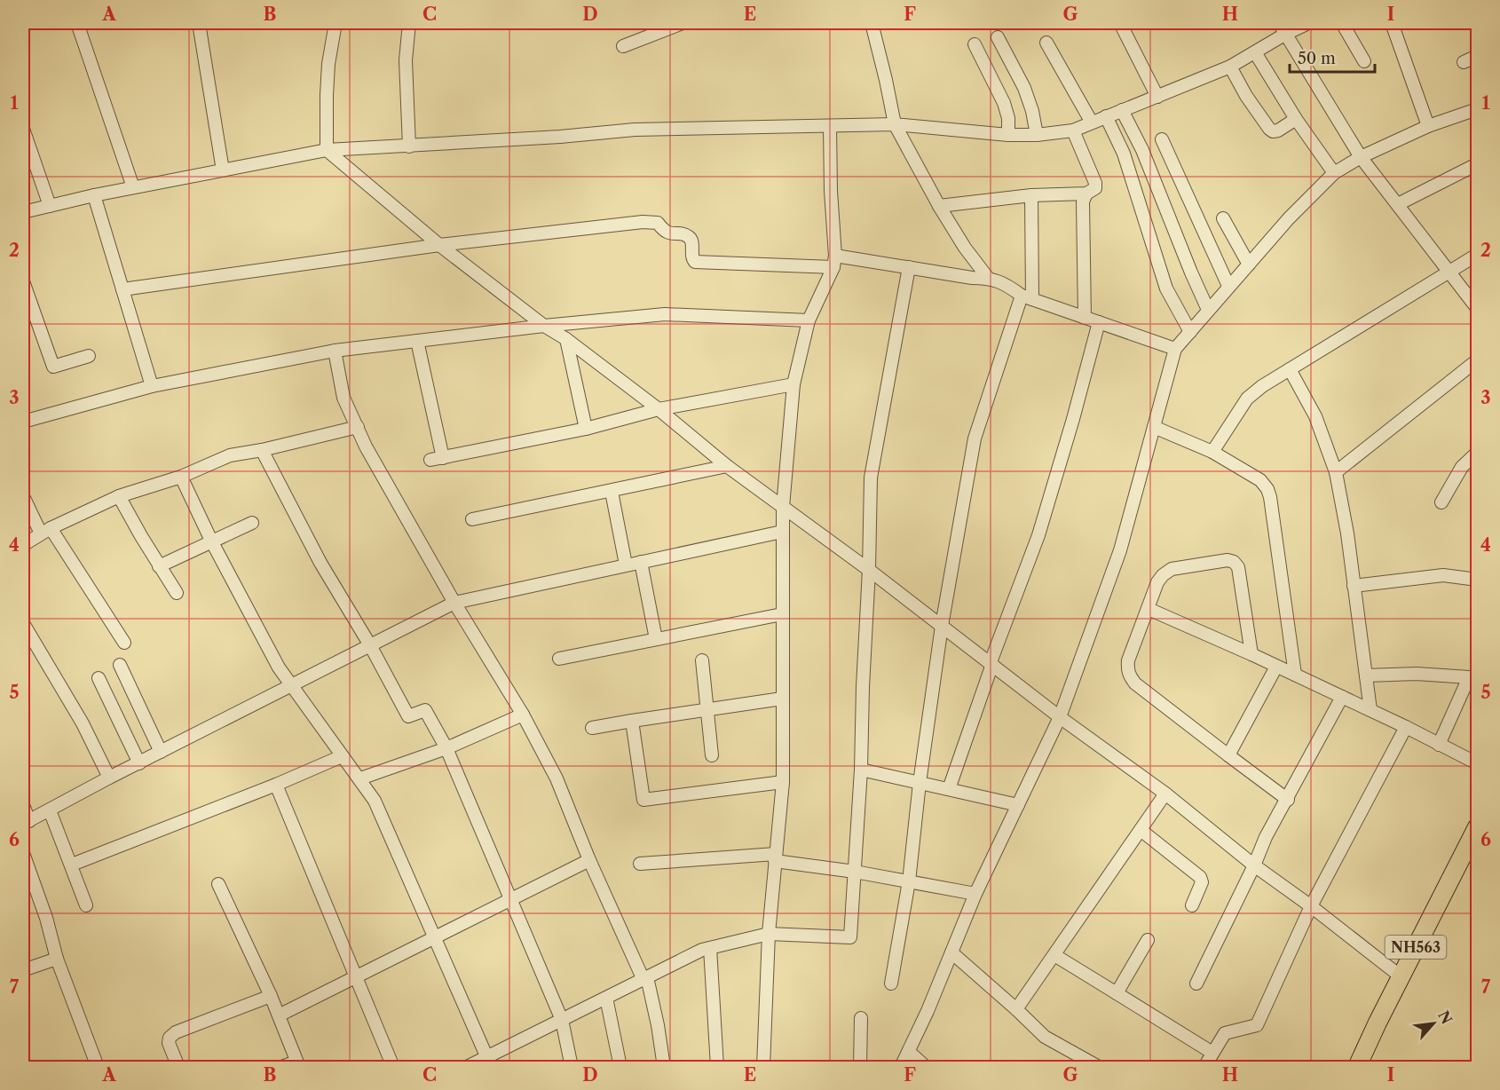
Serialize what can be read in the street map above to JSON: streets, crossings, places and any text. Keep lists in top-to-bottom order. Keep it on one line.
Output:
{"streets":{"highway":["NH563"]},"scale_bar":"50 m","north":"top right","grid":{"columns":["A","B","C","D","E","F","G","H","I"],"rows":["1","2","3","4","5","6","7"]}}
